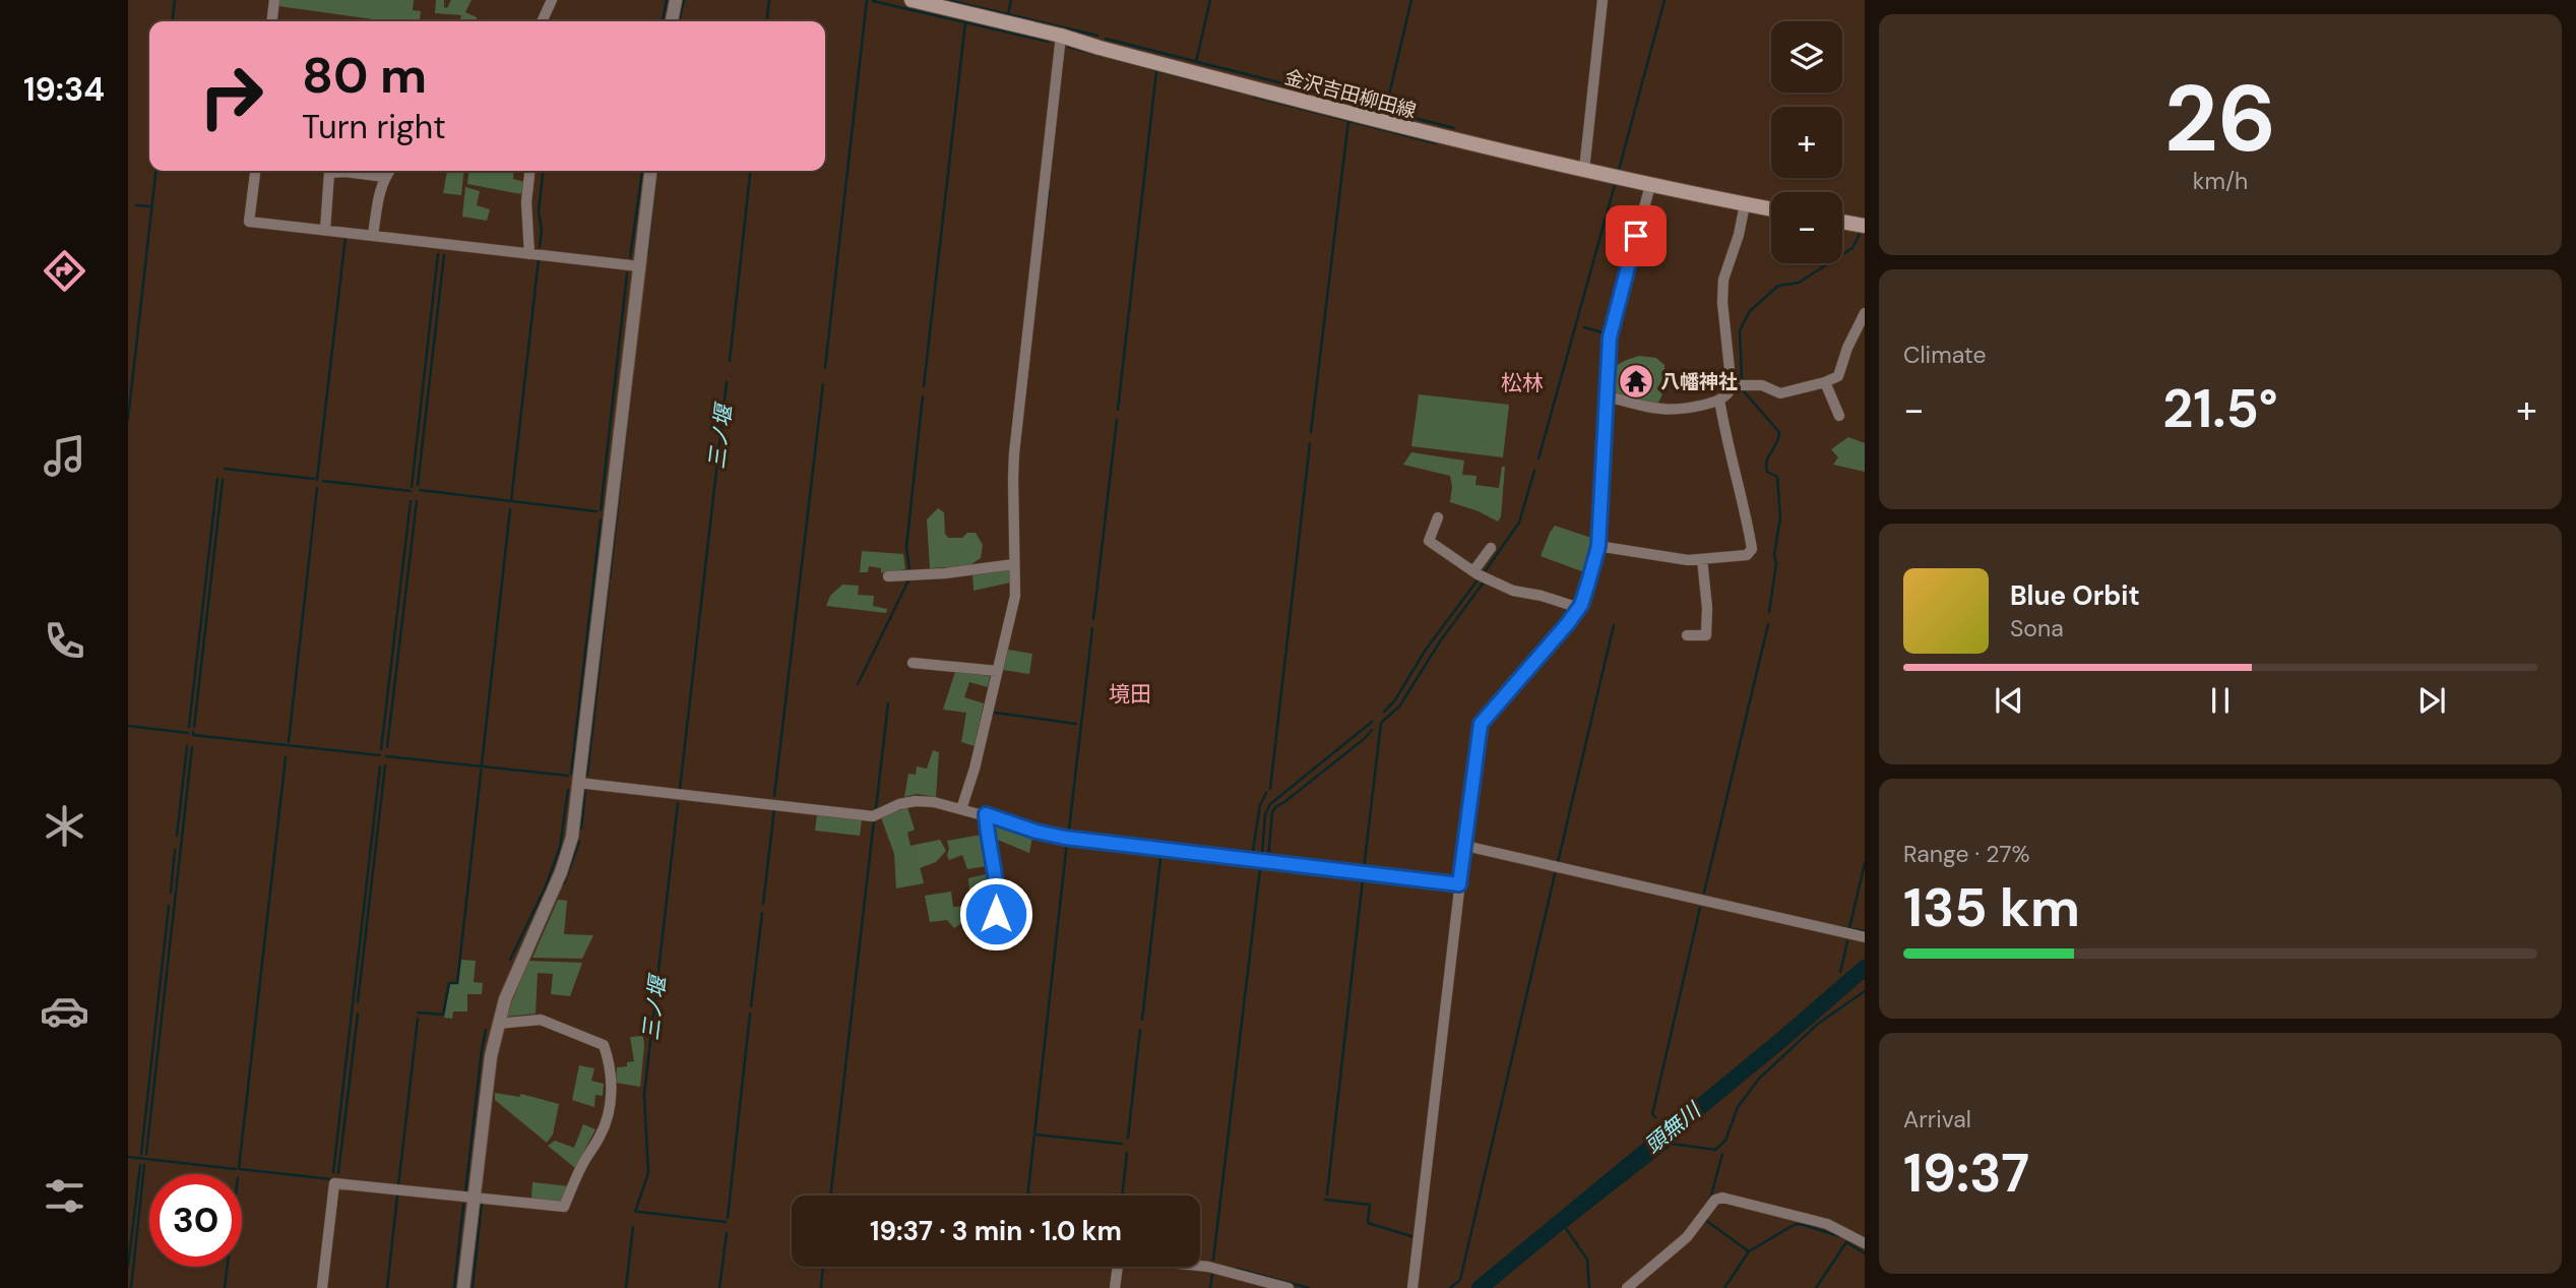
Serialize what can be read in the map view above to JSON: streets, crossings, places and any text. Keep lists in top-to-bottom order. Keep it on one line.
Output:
{"streets":{"main road":["金沢吉田柳田線"]},"districts":["松林","境田"],"water":["三ノ堰","頭無川"],"places":{"temple":["八幡神社"]},"page":{"tabs":"19:34","tile":[["26","km/h"],"Climate",["Range · 27%","135 km"],["Arrival","19:37"]],"map_buttons":["+","−"],"turn":["80 m","Turn right"],"heat":["−","21.5°","+"],"song":["Blue Orbit","Sona"],"limit":"30","trip":"19:37 · 3 min · 1.0 km"}}
